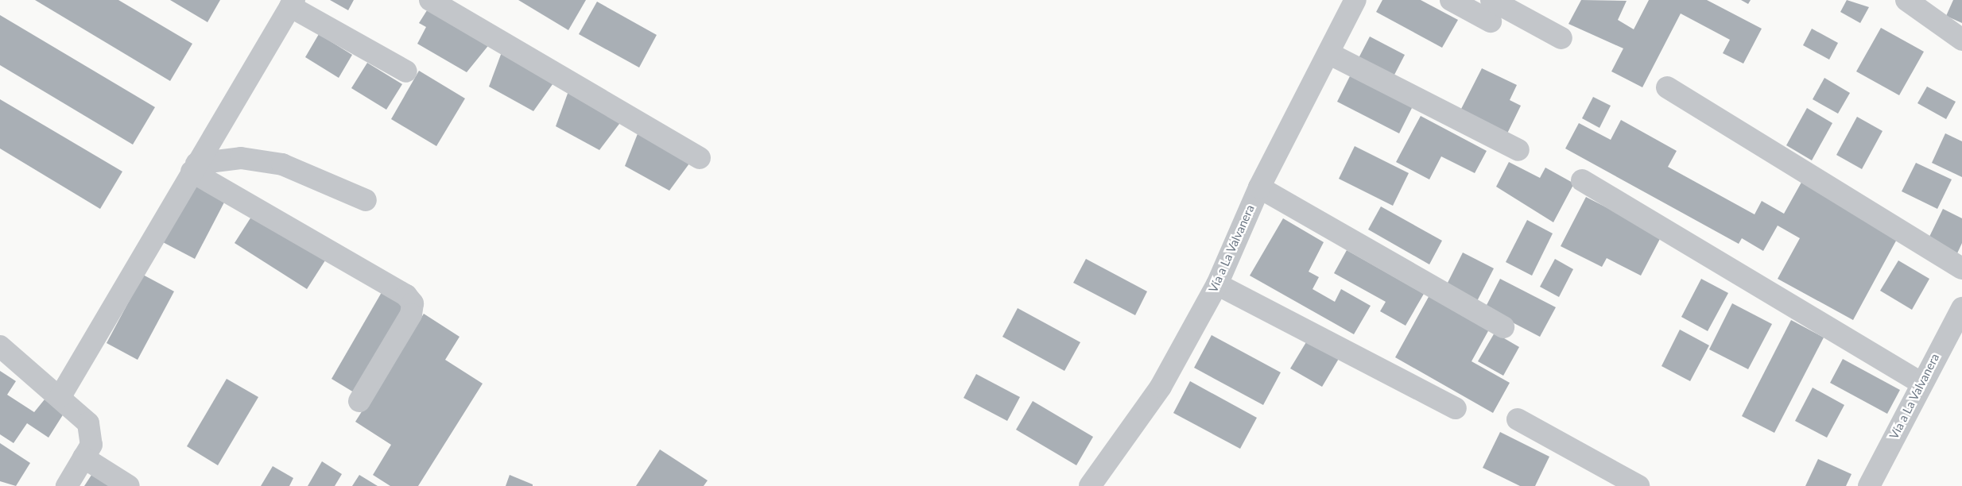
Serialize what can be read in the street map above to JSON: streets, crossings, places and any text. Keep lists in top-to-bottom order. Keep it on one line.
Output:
{"streets":{"street":["Vía a La Valvanera"]}}
